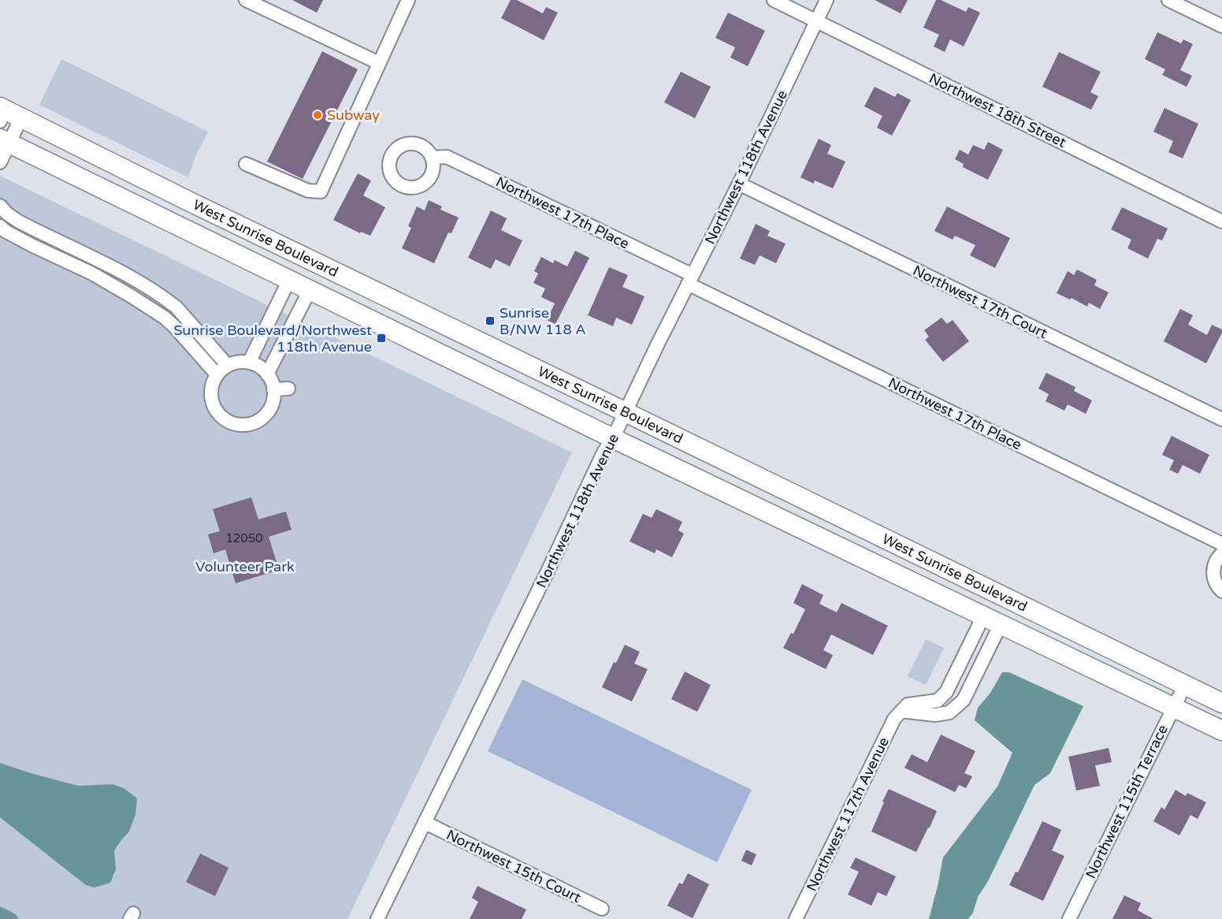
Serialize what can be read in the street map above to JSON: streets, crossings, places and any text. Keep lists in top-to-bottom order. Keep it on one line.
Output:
{"streets":{"highway":["West Sunrise Boulevard"],"street":["Northwest 18th Street","Northwest 118th Avenue","Northwest 17th Place","Northwest 17th Court","Northwest 115th Terrace","Northwest 117th Avenue","Northwest 15th Court"]},"crossings":[["Northwest 18th Street","Northwest 118th Avenue"],["Northwest 118th Avenue","Northwest 17th Place"],["Northwest 118th Avenue","West Sunrise Boulevard"],["Northwest 118th Avenue","Northwest 17th Court"],["Northwest 118th Avenue","Northwest 15th Court"],["West Sunrise Boulevard","Northwest 115th Terrace"]],"parks":["Volunteer Park"],"places":{"other":["Subway"],"transit":["Sunrise B/NW 118 A","Sunrise Boulevard/Northwest 118th Avenue"]},"house_numbers":["12050"]}
